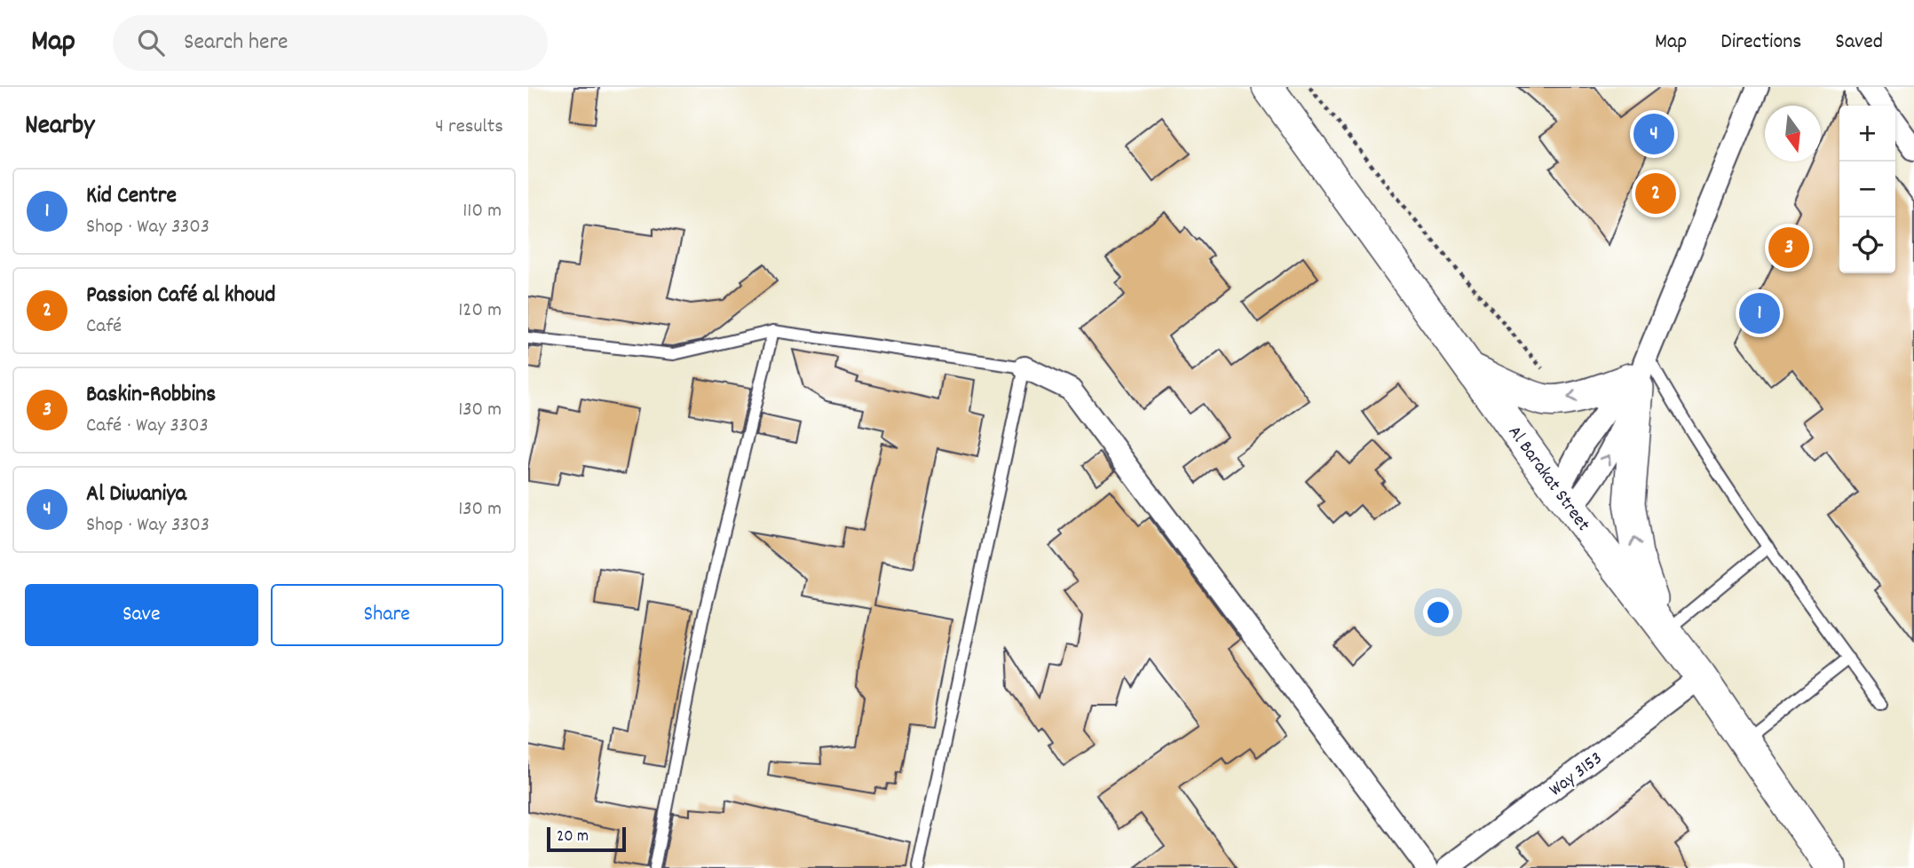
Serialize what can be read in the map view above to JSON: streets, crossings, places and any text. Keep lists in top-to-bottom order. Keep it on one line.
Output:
{"streets":{"street":["Al Barakat Street","Way 3153"]},"crossings":[["Al Barakat Street","Way 3153"]],"scale_bar":"20 m","north":"bottom","page":{"header":"Map","search":"Search here","nav":["Map","Directions","Saved"],"heading":["Nearby","4 results"],"map_buttons":["+","−"],"pins":["4","2","3","1"],"list":[{"mark":"1","name":"Kid Centre","note":"Shop · Way 3303","value":"110 m"},{"mark":"2","name":"Passion Café al khoud","note":"Café","value":"120 m"},{"mark":"3","name":"Baskin-Robbins","note":"Café · Way 3303","value":"130 m"},{"mark":"4","name":"Al Diwaniya","note":"Shop · Way 3303","value":"130 m"}],"buttons":["Save","Share"],"scale":"20 m"}}
